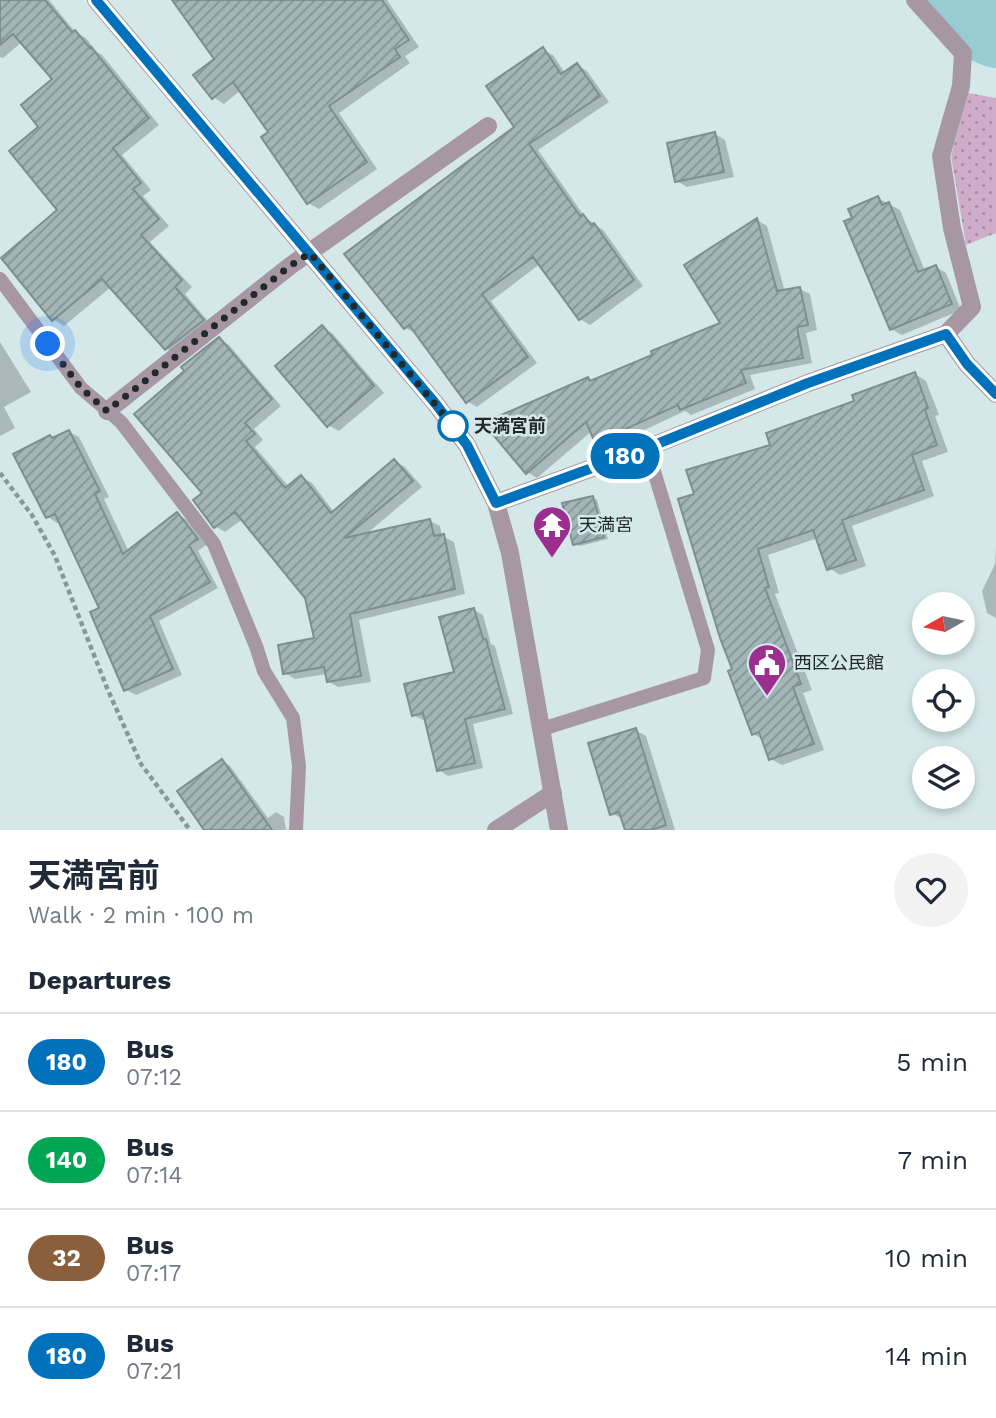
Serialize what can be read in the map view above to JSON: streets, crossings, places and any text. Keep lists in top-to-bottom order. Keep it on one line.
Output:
{"places":{"other":["天満宮前"],"temple":["天満宮"],"public building":["西区公民館"]},"lines":["bus line 180"],"north":"left","page":{"on_map":"180","heading":[["天満宮前","Walk · 2 min · 100 m"],"Departures"],"list":[{"mark":"180","name":"Bus","note":"07:12","value":"5 min"},{"mark":"140","name":"Bus","note":"07:14","value":"7 min"},{"mark":"32","name":"Bus","note":"07:17","value":"10 min"},{"mark":"180","name":"Bus","note":"07:21","value":"14 min"}]}}
